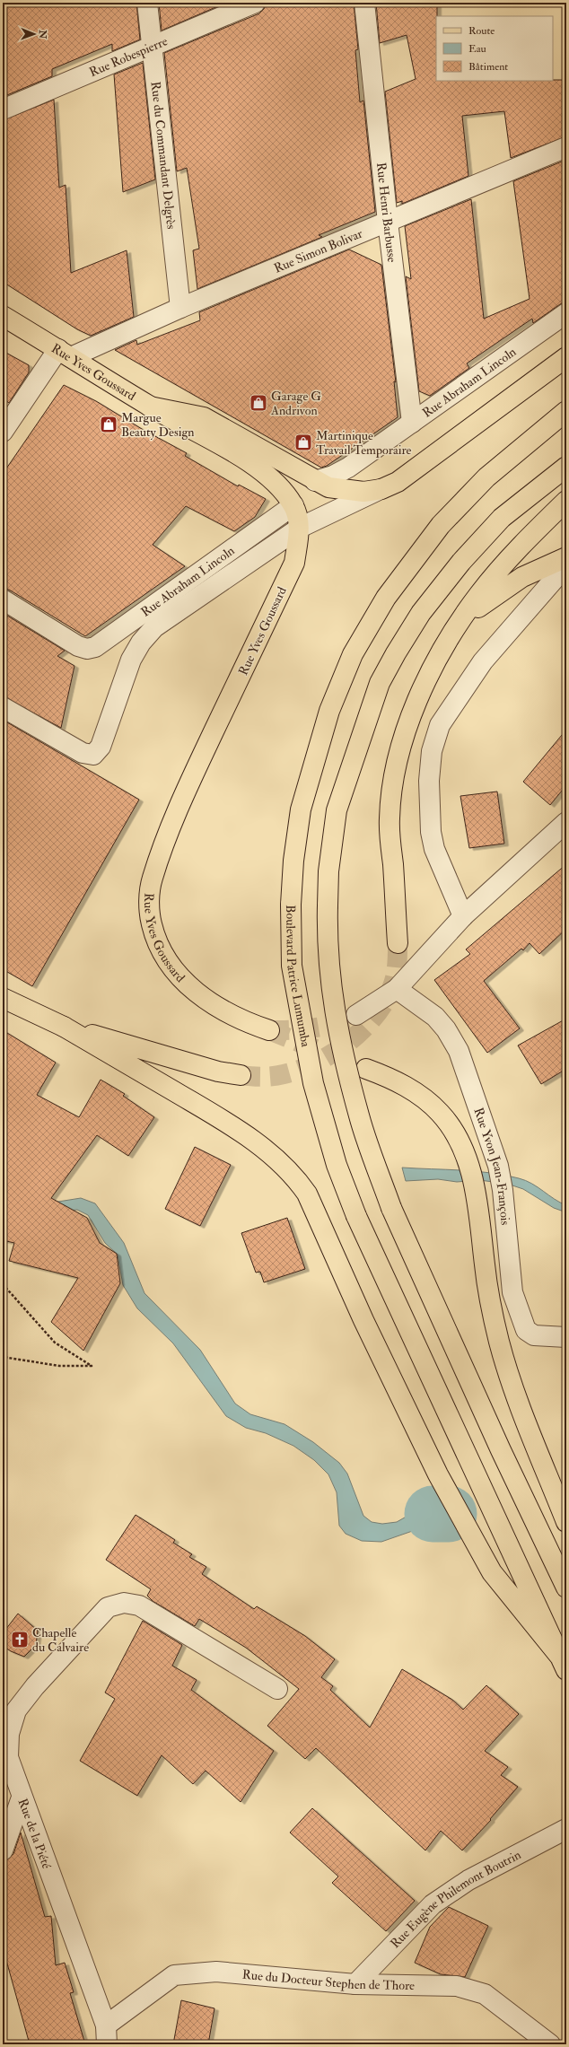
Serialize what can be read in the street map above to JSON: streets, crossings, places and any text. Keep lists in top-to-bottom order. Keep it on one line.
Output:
{"streets":{"main road":["Rue Yves Goussard","Boulevard Patrice Lumumba"],"street":["Rue Robespierre","Rue du Commandant Delgrès","Rue Henri Barbusse","Rue Simon Bolivar","Rue Abraham Lincoln","Rue Yvon Jean-François","Rue de la Piété","Rue Eugène Philemont Boutrin","Rue du Docteur Stephen de Thore"]},"crossings":[["Rue Robespierre","Rue du Commandant Delgrès"],["Rue du Commandant Delgrès","Rue Simon Bolivar"],["Rue Henri Barbusse","Rue Simon Bolivar"],["Rue Henri Barbusse","Rue Abraham Lincoln"],["Rue Simon Bolivar","Rue Yves Goussard"],["Rue Yves Goussard","Rue Abraham Lincoln"],["Rue de la Piété","Rue du Docteur Stephen de Thore"],["Rue Eugène Philemont Boutrin","Rue du Docteur Stephen de Thore"]],"places":{"shop":["Garage G Andrivon","Margue Beauty Design","Martinique Travail Temporaire"],"church":["Chapelle du Calvaire"]},"legend":["Route","Eau","Bâtiment"],"north":"right"}
